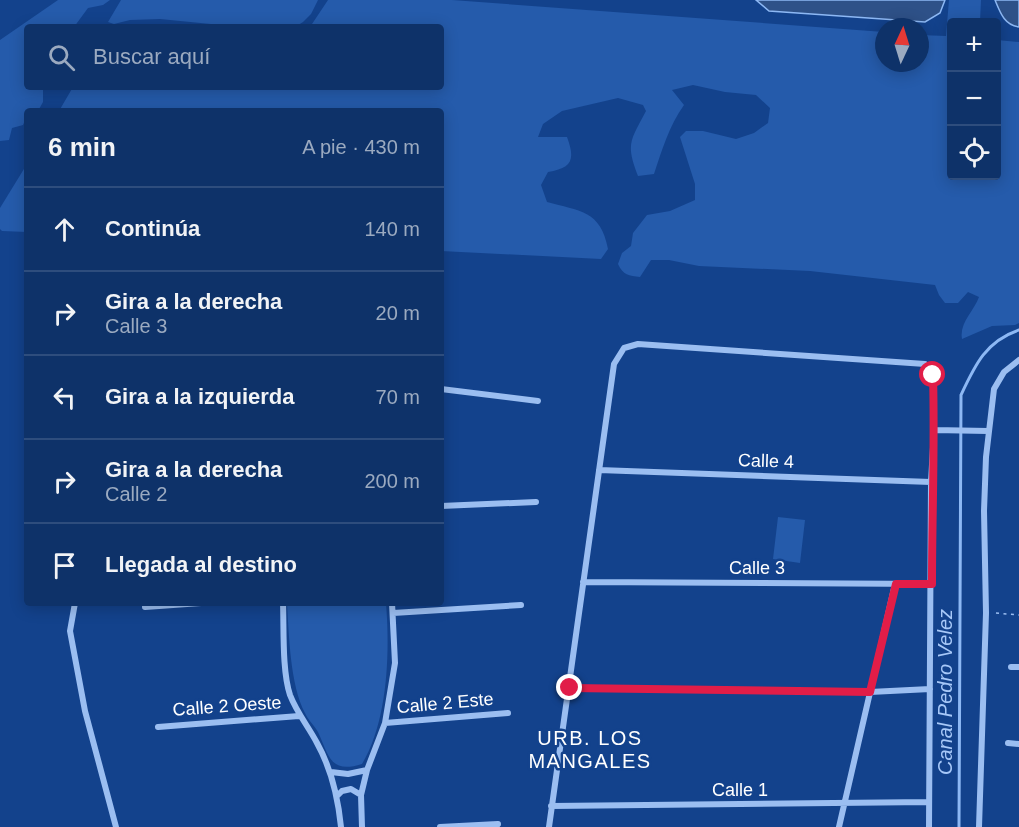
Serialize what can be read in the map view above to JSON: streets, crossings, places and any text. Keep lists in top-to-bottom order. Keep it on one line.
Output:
{"streets":{"street":["Calle 4","Calle 3","Calle 2 Este","Calle 2 Oeste","Calle 1"]},"districts":["URB. LOS MANGALES"],"water":["Canal Pedro Velez"],"north":"top","page":{"map_buttons":["+","−"],"search":"Buscar aquí","heading":["6 min","A pie · 430 m"],"list":[["Continúa","140 m"],["Gira a la derecha","Calle 3","20 m"],["Gira a la izquierda","70 m"],["Gira a la derecha","Calle 2","200 m"],"Llegada al destino"]}}
